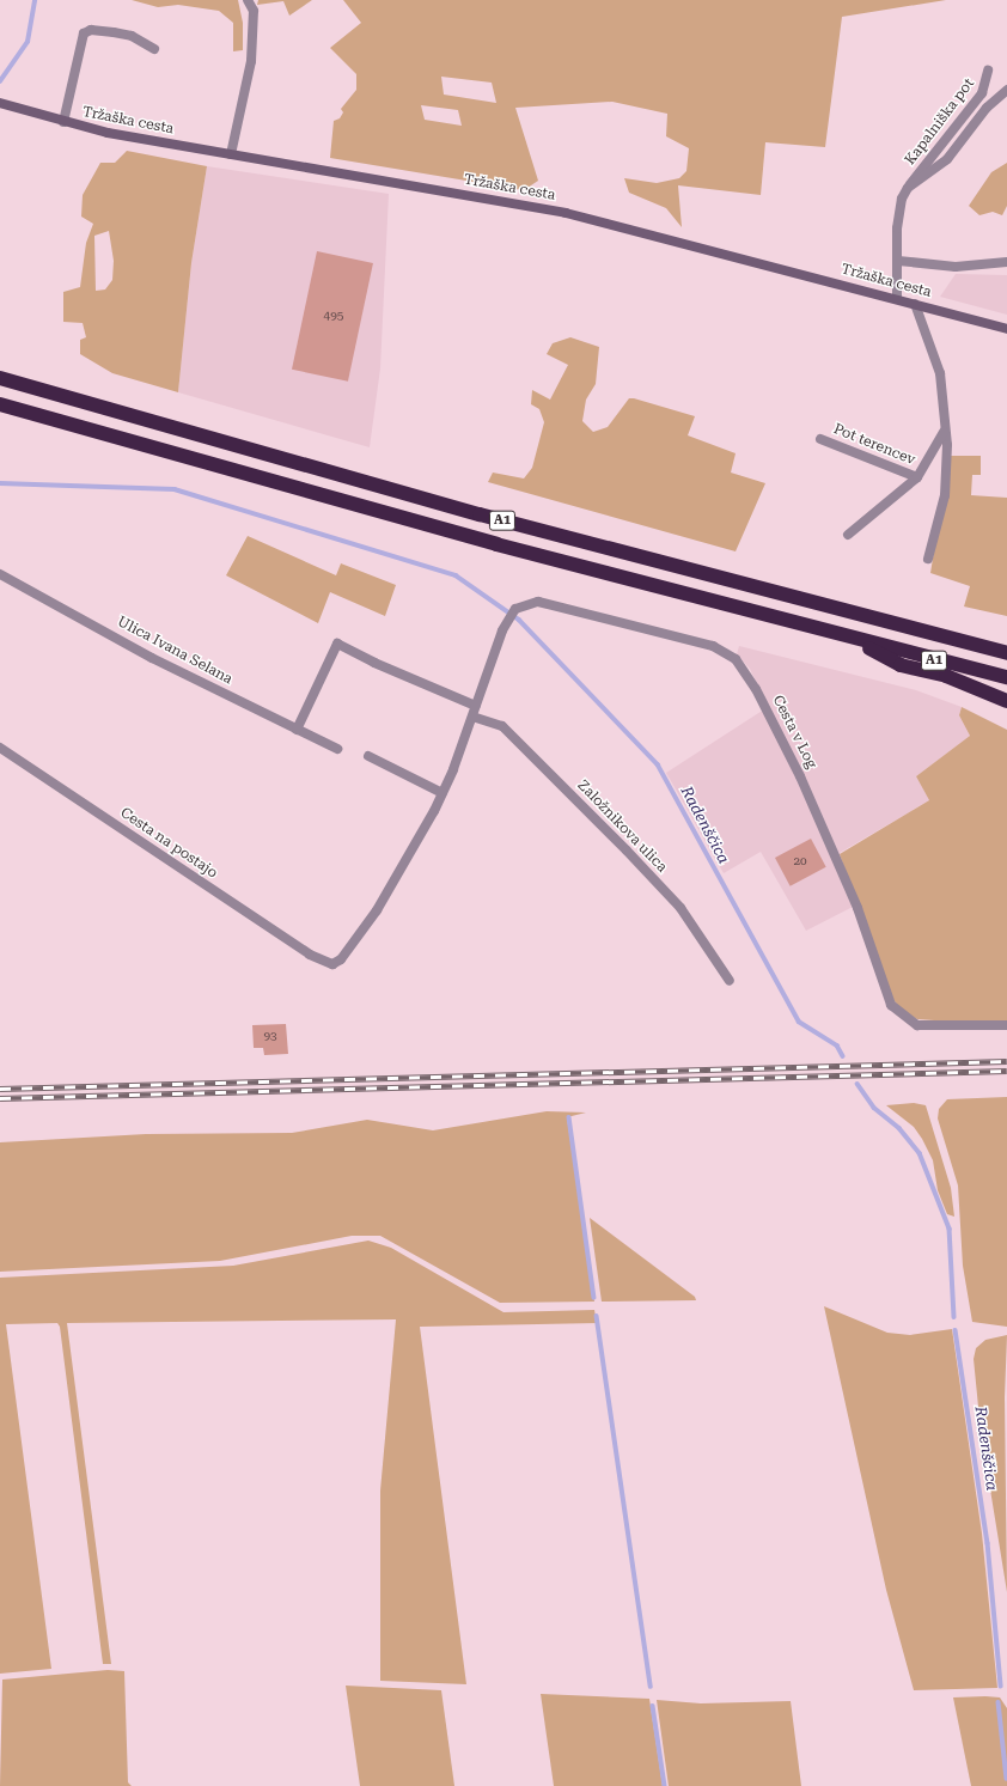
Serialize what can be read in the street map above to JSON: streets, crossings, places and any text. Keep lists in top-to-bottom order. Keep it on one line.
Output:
{"streets":{"highway":["A1"],"main road":["Tržaška cesta"],"street":["Kapalniška pot","Pot terencev","Ulica Ivana Selana","Cesta v Log","Založnikova ulica","Cesta na postajo"]},"crossings":[["Tržaška cesta","Kapalniška pot"]],"water":["Radenščica"],"house_numbers":["495","20","93"]}
